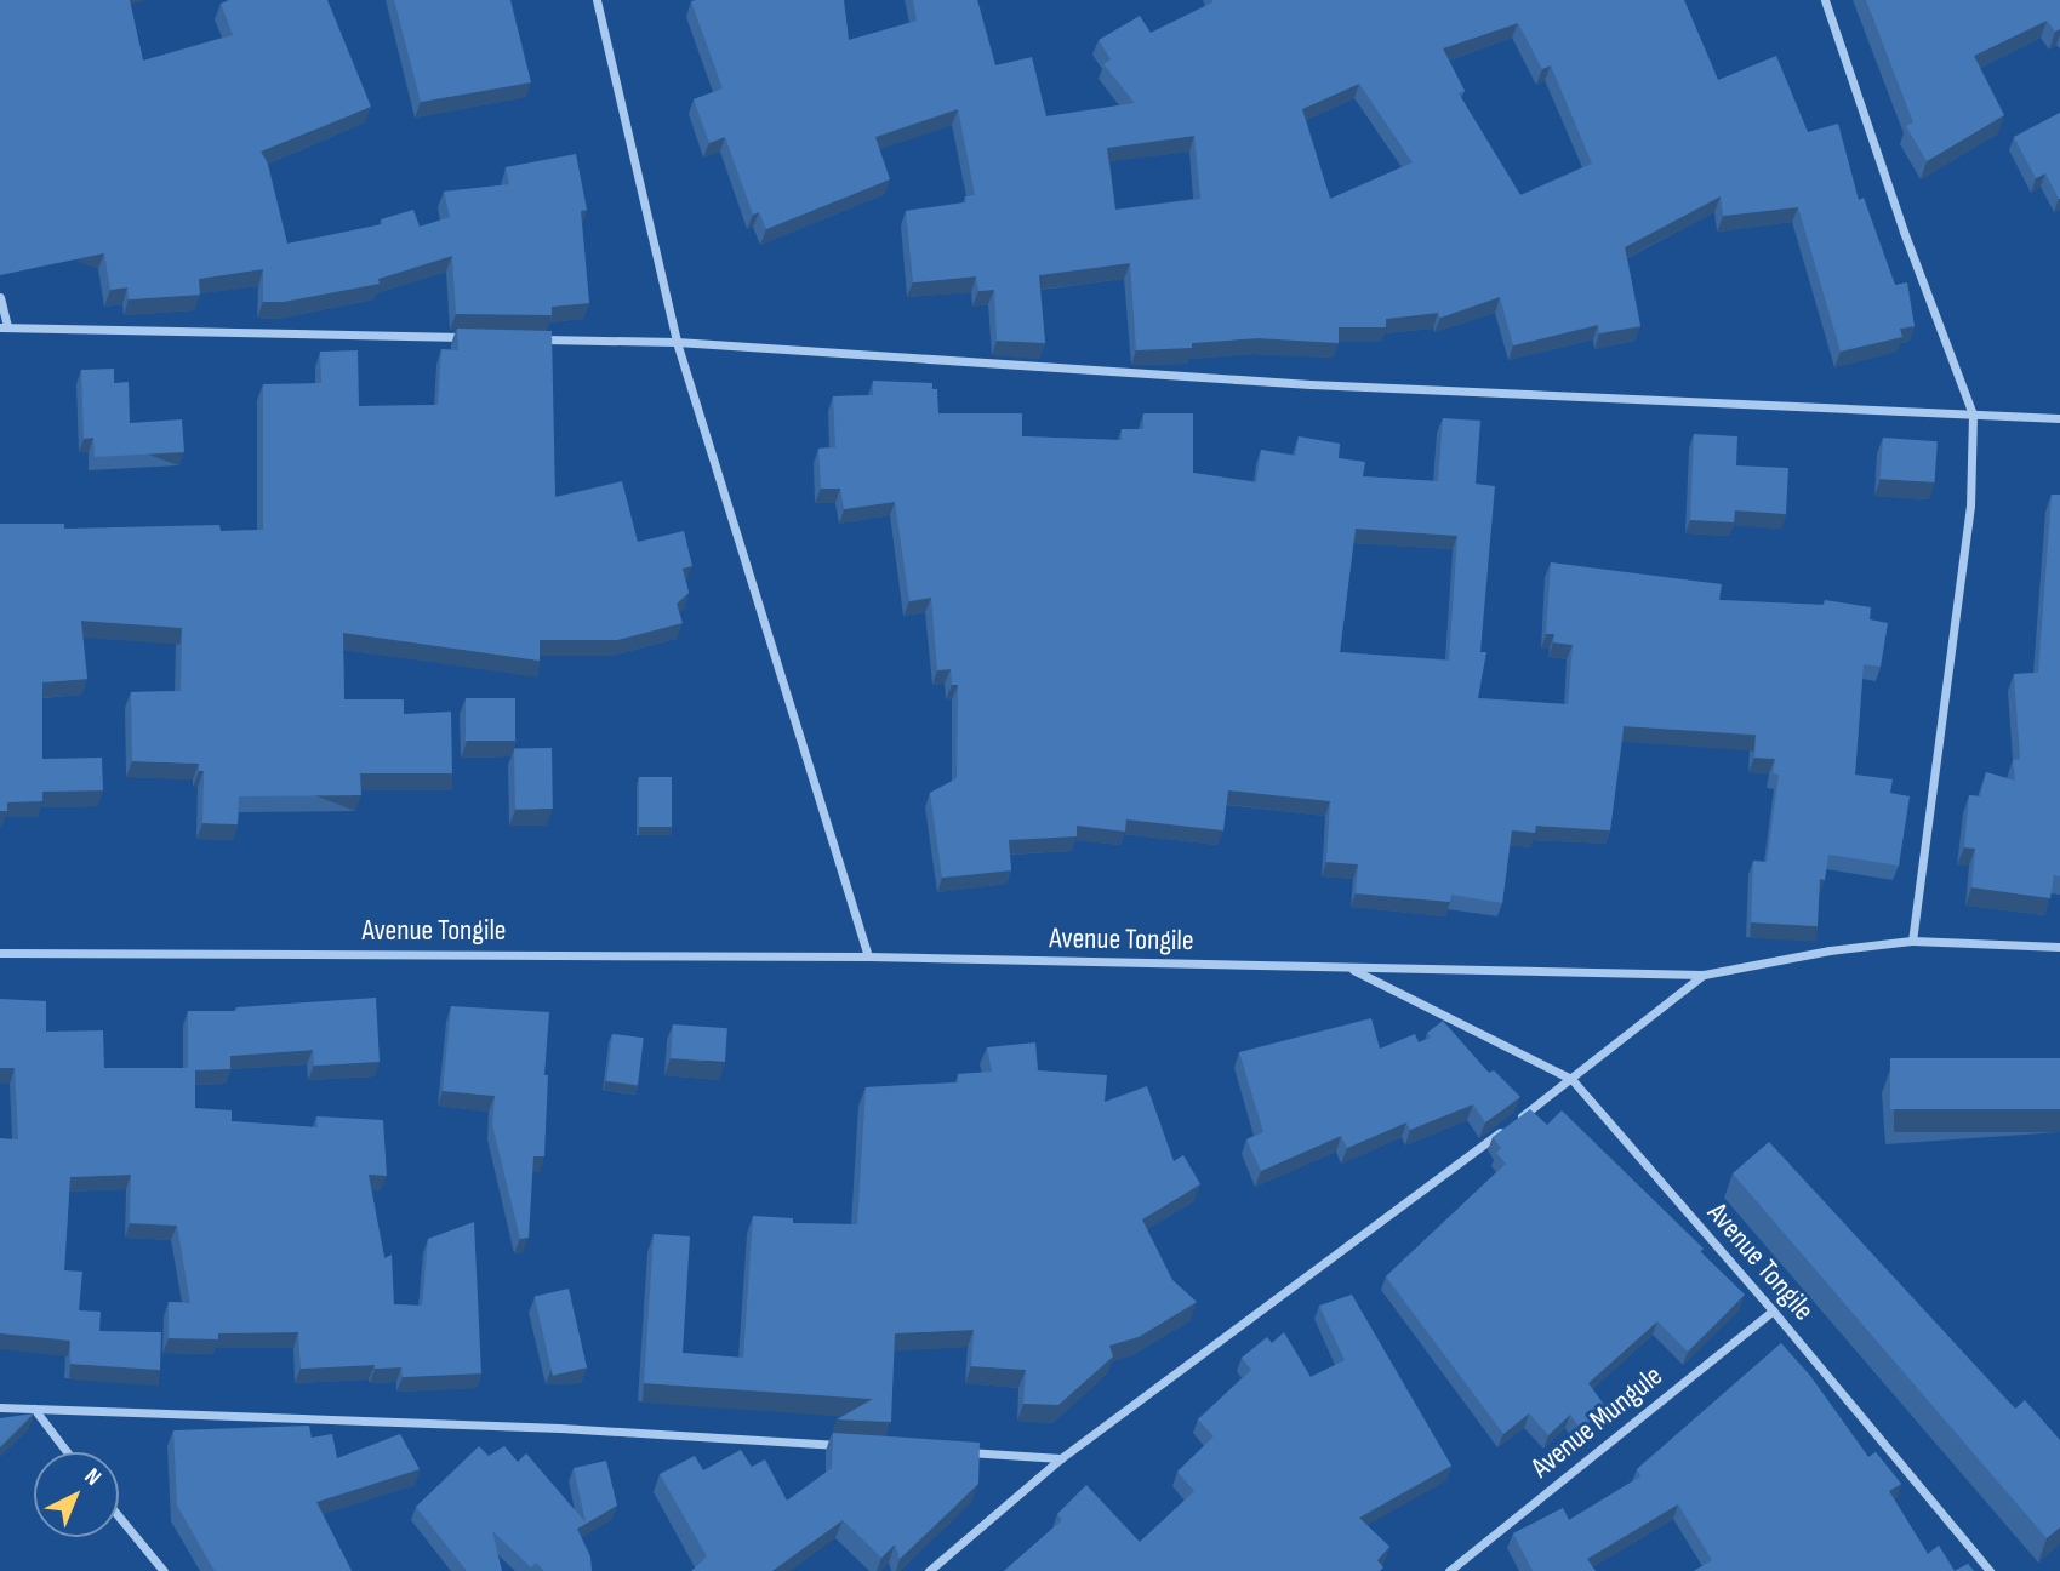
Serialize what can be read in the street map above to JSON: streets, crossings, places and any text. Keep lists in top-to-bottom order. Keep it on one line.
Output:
{"streets":{"street":["Avenue Tongile","Avenue Mungule"]},"crossings":[["Avenue Tongile","Avenue Mungule"]],"north":"top right"}
